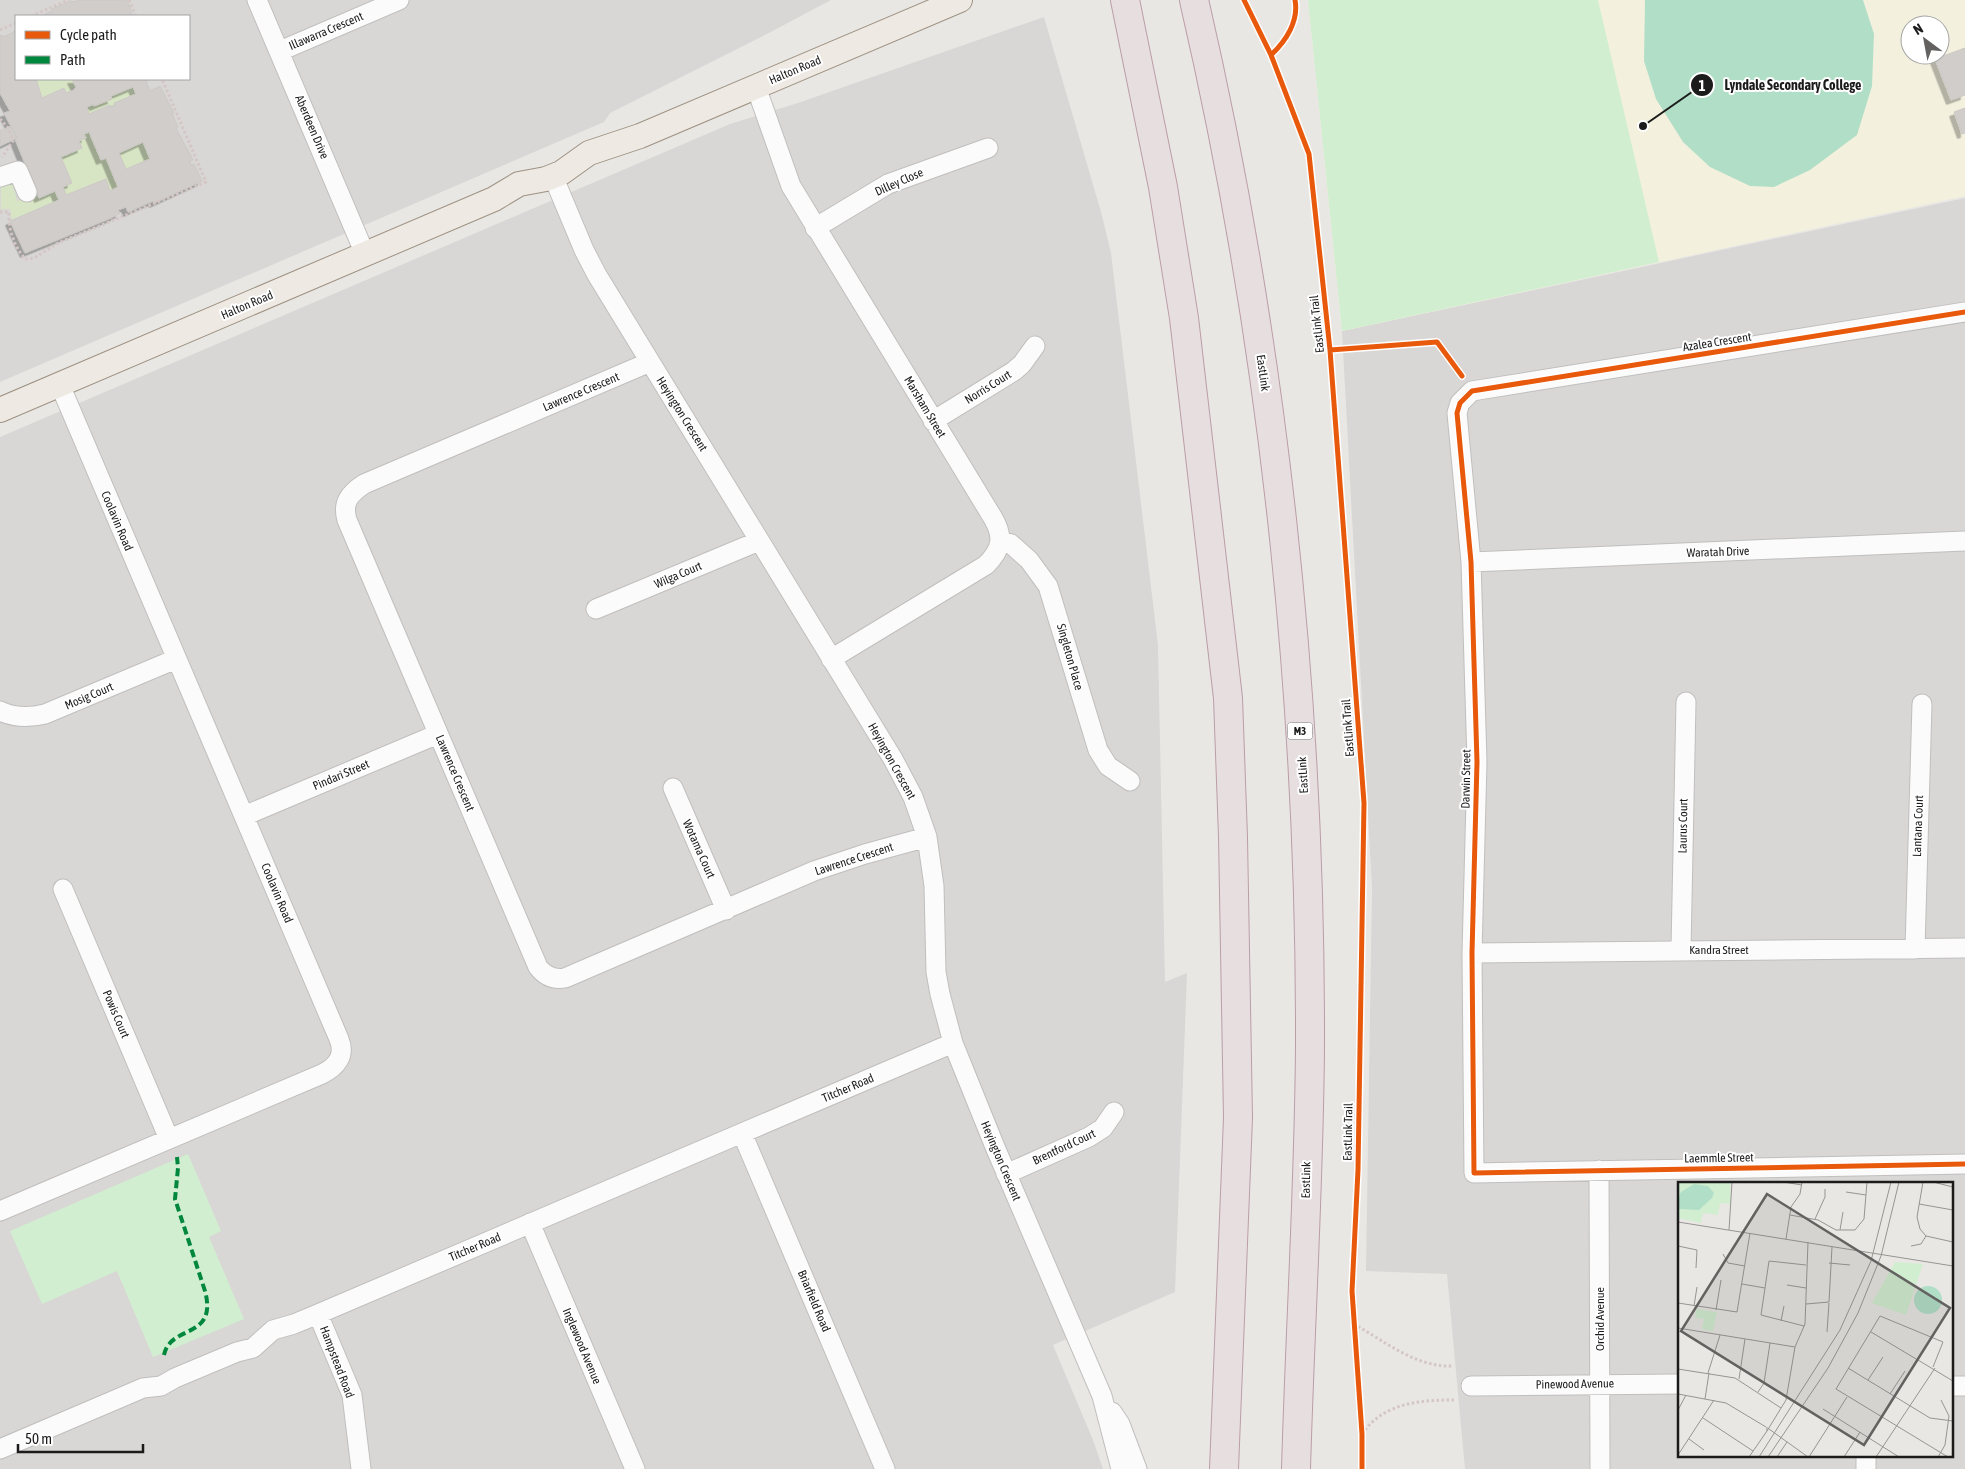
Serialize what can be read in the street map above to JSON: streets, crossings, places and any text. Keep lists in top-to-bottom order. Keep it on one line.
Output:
{"streets":{"highway":["EastLink","M3"],"main road":["Halton Road"],"street":["Illawarra Crescent","Aberdeen Drive","Dilley Close","Azalea Crescent","Norris Court","Lawrence Crescent","Marsham Street","Heyington Crescent","Coolavin Road","Waratah Drive","Wilga Court","Singleton Place","Mosig Court","Pindari Street","Darwin Street","Laurus Court","Lantana Court","Wotama Court","Kandra Street","Powis Court","Titcher Road","Brentford Court","Laemmle Street","Briarfield Road","Orchid Avenue","Inglewood Avenue","Hampstead Road","Pinewood Avenue"],"cycle path":["EastLink Trail"]},"crossings":[["Illawarra Crescent","Aberdeen Drive"],["Halton Road","Aberdeen Drive"],["Halton Road","Marsham Street"],["Halton Road","Heyington Crescent"],["Halton Road","Coolavin Road"],["Dilley Close","Marsham Street"],["Azalea Crescent","Darwin Street"],["Norris Court","Marsham Street"],["Lawrence Crescent","Heyington Crescent"],["Lawrence Crescent","Pindari Street"],["Lawrence Crescent","Wotama Court"],["Marsham Street","Singleton Place"],["Heyington Crescent","Wilga Court"],["Heyington Crescent","Titcher Road"],["Heyington Crescent","Brentford Court"],["Coolavin Road","Mosig Court"],["Coolavin Road","Pindari Street"],["Coolavin Road","Powis Court"],["Waratah Drive","Darwin Street"],["Darwin Street","Kandra Street"],["Darwin Street","Laemmle Street"],["Laurus Court","Kandra Street"],["Lantana Court","Kandra Street"],["Titcher Road","Briarfield Road"],["Titcher Road","Inglewood Avenue"],["Titcher Road","Hampstead Road"],["Laemmle Street","Orchid Avenue"],["Orchid Avenue","Pinewood Avenue"]],"places":["Lyndale Secondary College"],"legend":["Cycle path","Path"],"scale_bar":"50 m","north":"top left"}
